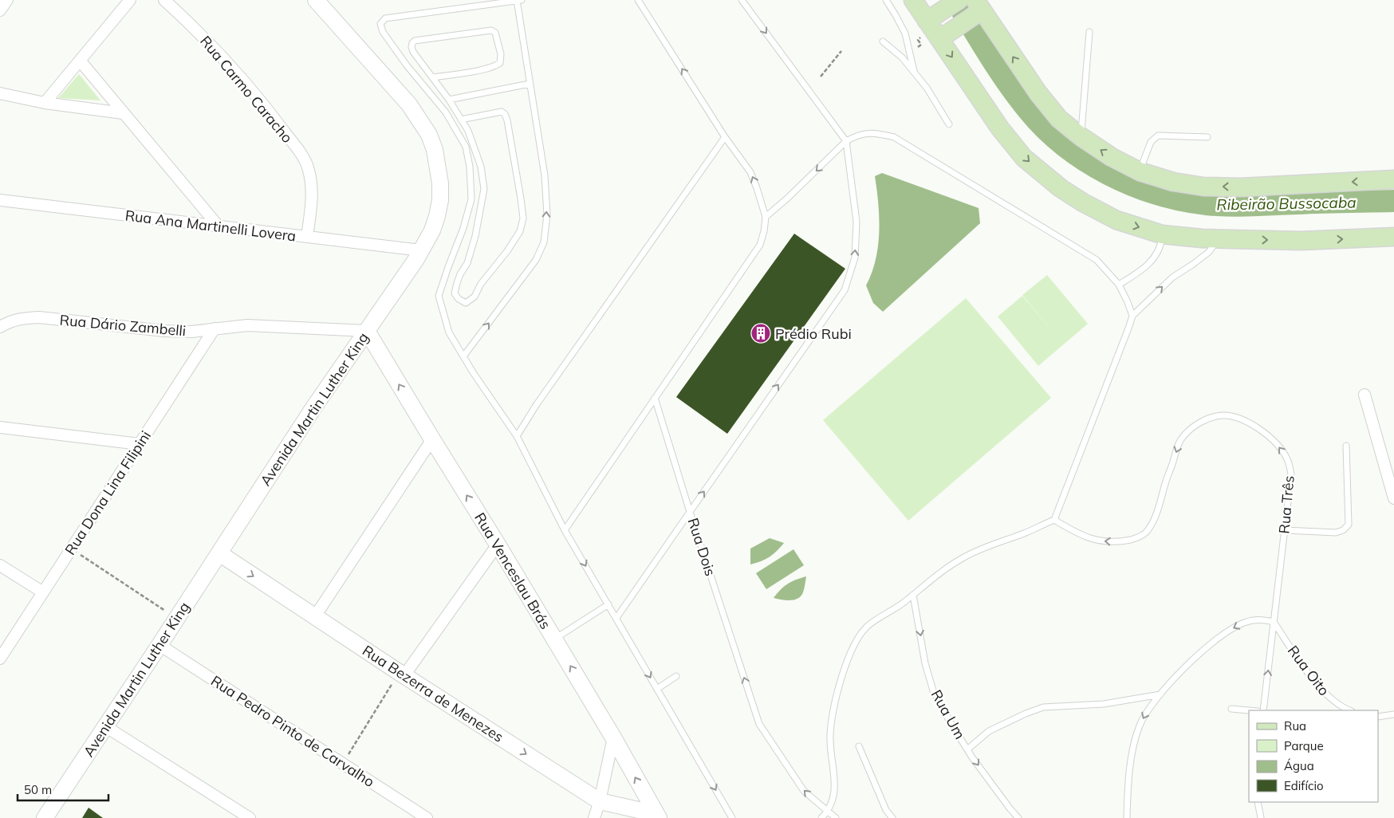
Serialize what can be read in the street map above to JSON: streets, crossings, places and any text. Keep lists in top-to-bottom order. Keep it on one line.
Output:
{"streets":{"street":["Rua Carmo Caracho","Rua Ana Martinelli Lovera","Rua Dário Zambelli","Avenida Martin Luther King","Rua Dona Lina Filipini","Rua Venceslau Brás","Rua Bezerra de Menezes","Rua Pedro Pinto de Carvalho"],"lane":["Rua Três","Rua Dois","Rua Oito","Rua Um"]},"crossings":[["Rua Carmo Caracho","Rua Ana Martinelli Lovera"],["Rua Ana Martinelli Lovera","Avenida Martin Luther King"],["Rua Dário Zambelli","Avenida Martin Luther King"],["Rua Dário Zambelli","Rua Dona Lina Filipini"],["Rua Dário Zambelli","Rua Venceslau Brás"],["Avenida Martin Luther King","Rua Venceslau Brás"],["Avenida Martin Luther King","Rua Bezerra de Menezes"],["Avenida Martin Luther King","Rua Pedro Pinto de Carvalho"],["Rua Três","Rua Oito"],["Rua Venceslau Brás","Rua Bezerra de Menezes"]],"one_way":["Rua Dois","Rua Venceslau Brás","Rua Bezerra de Menezes","Rua Um"],"water":["Ribeirão Bussocaba"],"places":{"building":["Prédio Rubi"]},"legend":["Rua","Parque","Água","Edifício"],"scale_bar":"50 m"}
